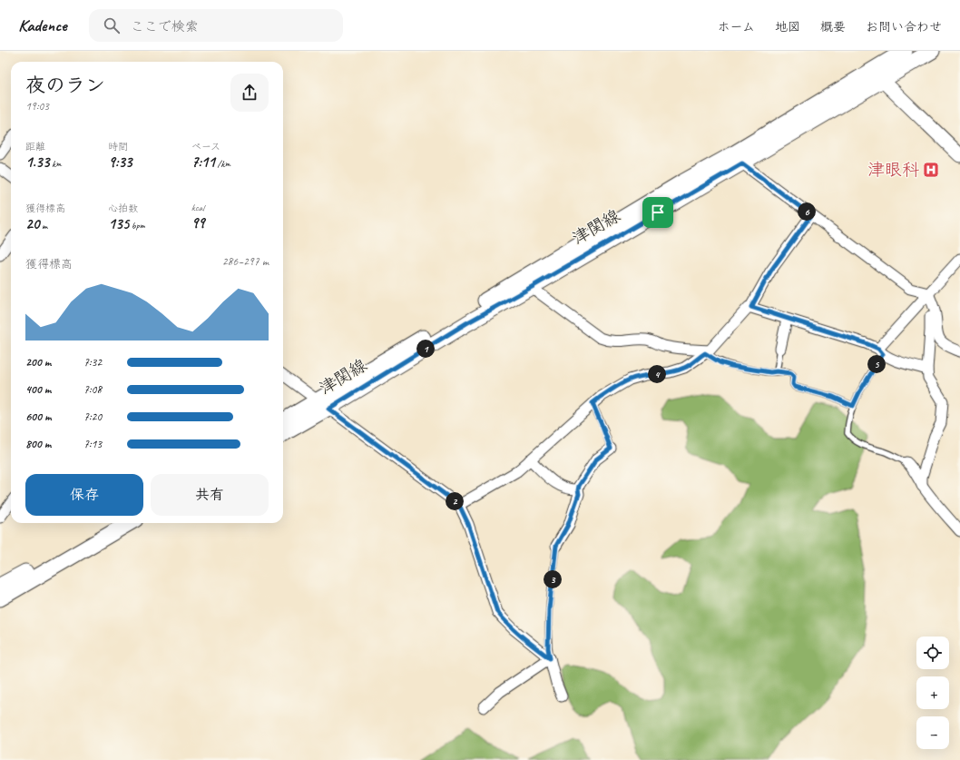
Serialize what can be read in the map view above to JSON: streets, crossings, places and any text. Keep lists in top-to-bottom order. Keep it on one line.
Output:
{"streets":{"main road":["津関線"]},"places":{"hospital":["津眼科"]},"page":{"header":"Kadence","search":"ここで検索","nav":["ホーム","地図","概要","お問い合わせ"],"heading":["夜のラン","19:03"],"stats":[["距離","1.33 km"],["時間","9:33"],["ペース","7:11 /km"],["獲得標高","20 m"],["心拍数","135 bpm"],["kcal","99"]],"pins":["6","1","5","4","2","3"],"chart":["獲得標高","286–297 m"],"list":[{"name":"200 m","note":"7:32"},{"name":"400 m","note":"7:08"},{"name":"600 m","note":"7:20"},{"name":"800 m","note":"7:13"}],"buttons":["保存","共有"],"map_buttons":["+","−"]}}
